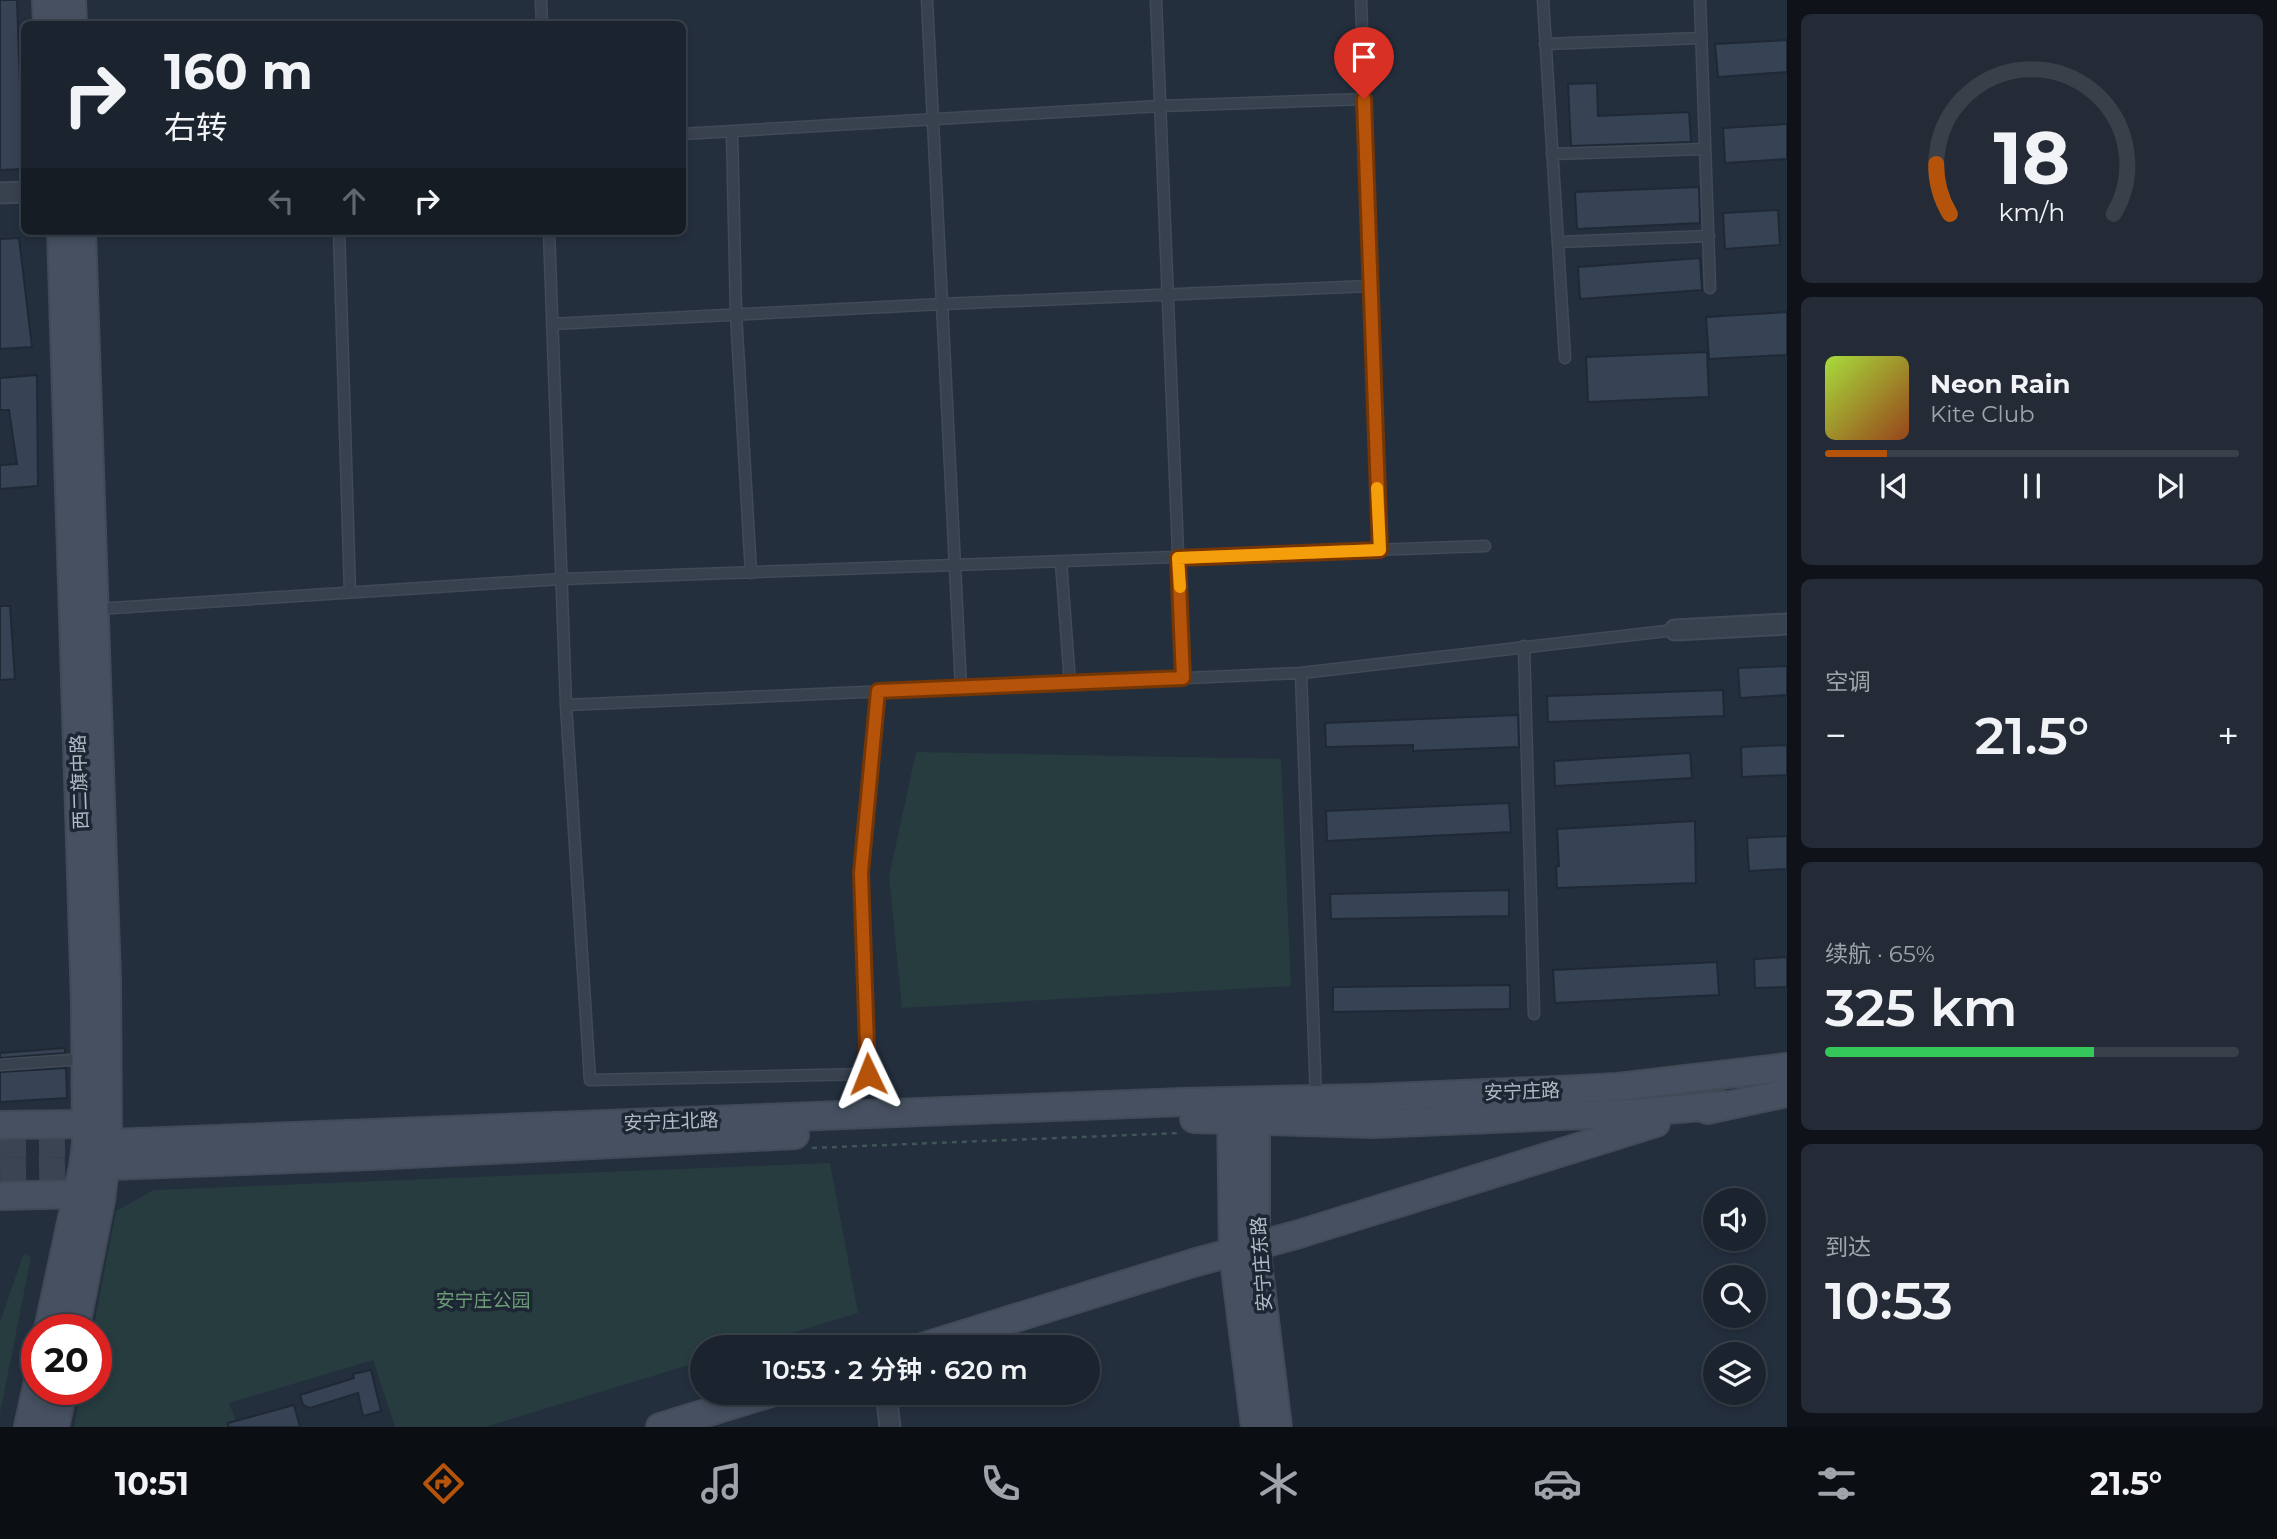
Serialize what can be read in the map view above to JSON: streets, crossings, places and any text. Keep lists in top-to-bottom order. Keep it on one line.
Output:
{"streets":{"main road":["西二旗中路","安宁庄路","安宁庄北路","安宁庄东路"]},"crossings":[["西二旗中路","安宁庄北路"],["安宁庄路","安宁庄北路"],["安宁庄路","安宁庄东路"],["安宁庄北路","安宁庄东路"]],"parks":["安宁庄公园"],"page":{"turn":["160 m","右转"],"song":["Neon Rain","Kite Club"],"tile":["空调",["续航 · 65%","325 km"],["到达","10:53"]],"heat":["−","21.5°","+"],"limit":"20","trip":"10:53 · 2 分钟 · 620 m","tabs":["10:51","21.5°"],"gauge":["18","km/h"]}}
